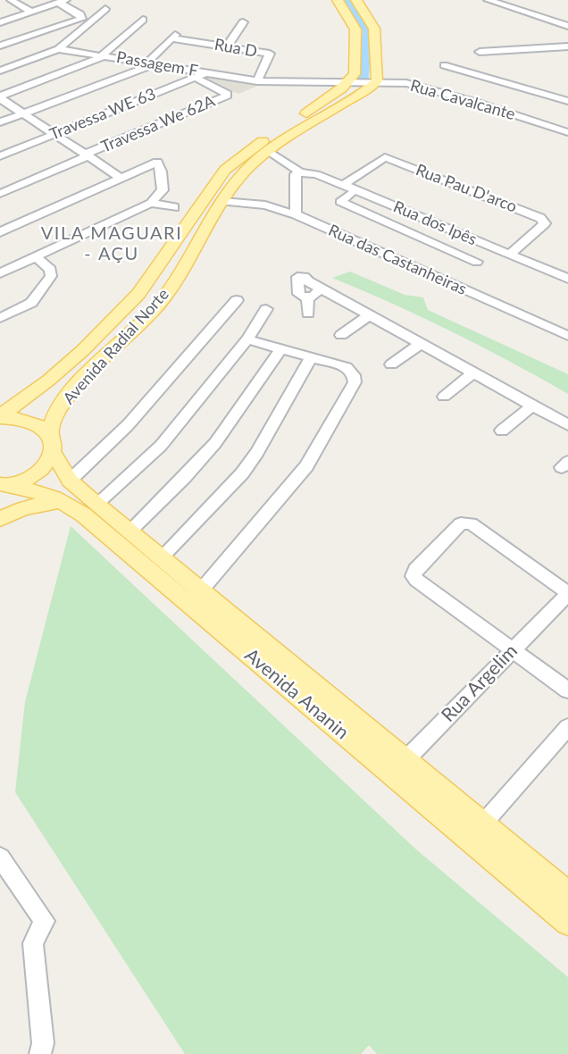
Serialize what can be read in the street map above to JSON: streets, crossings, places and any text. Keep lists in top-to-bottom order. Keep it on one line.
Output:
{"streets":{"main road":["Avenida Radial Norte","Avenida Ananin"],"street":["Rua D","Passagem F","Rua Cavalcante","Travessa WE 63","Travessa We 62A","Rua Pau D'arco","Rua dos Ipês","Rua das Castanheiras","Rua Argelim"]},"crossings":[["Rua D","Passagem F"],["Rua D","Rua Cavalcante"],["Passagem F","Rua Cavalcante"],["Passagem F","Travessa WE 63"],["Rua Cavalcante","Avenida Radial Norte"],["Travessa WE 63","Travessa We 62A"],["Rua Pau D'arco","Rua dos Ipês"],["Rua das Castanheiras","Avenida Radial Norte"],["Avenida Radial Norte","Avenida Ananin"],["Rua Argelim","Avenida Ananin"]],"districts":["VILA MAGUARI - AÇU"]}
